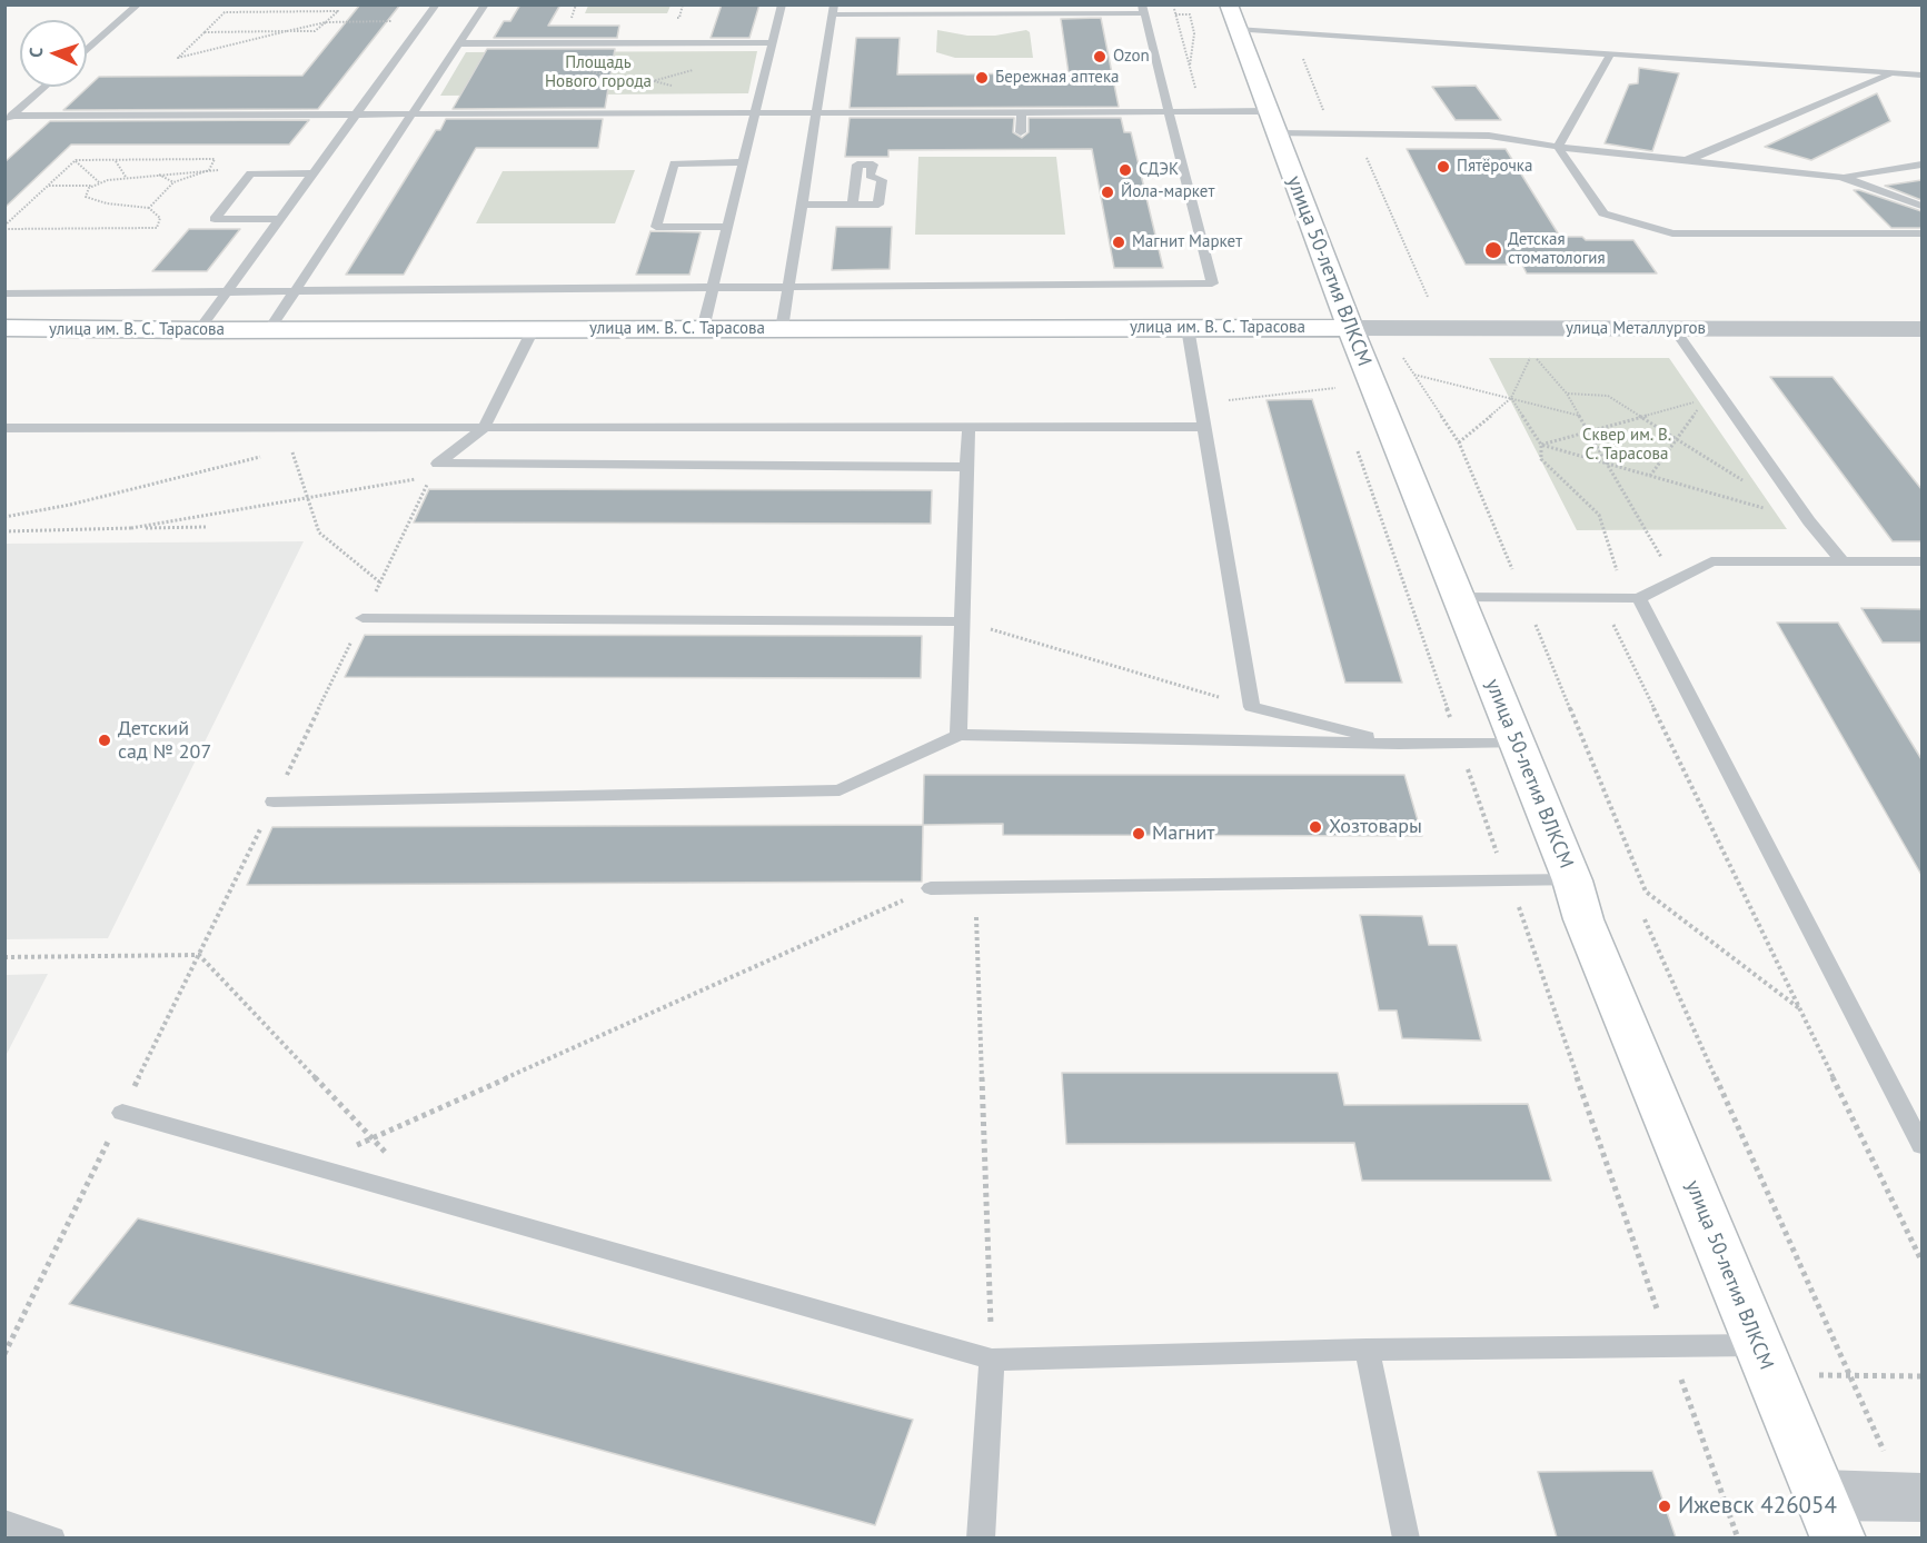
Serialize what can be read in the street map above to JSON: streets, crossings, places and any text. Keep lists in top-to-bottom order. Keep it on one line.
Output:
{"streets":{"main road":["улица 50-летия ВЛКСМ","улица им. В. С. Тарасова"],"street":["улица Металлургов"]},"crossings":[["улица 50-летия ВЛКСМ","улица им. В. С. Тарасова"],["улица 50-летия ВЛКСМ","улица Металлургов"],["улица им. В. С. Тарасова","улица Металлургов"]],"parks":["Площадь Нового города","Сквер им. В. С. Тарасова"],"places":["Ozon","Бережная аптека","Пятёрочка","СДЭК","Йола-маркет","Магнит Маркет","Детская стоматология","Детский сад № 207","Хозтовары","Магнит","Ижевск 426054"],"north":"left"}
